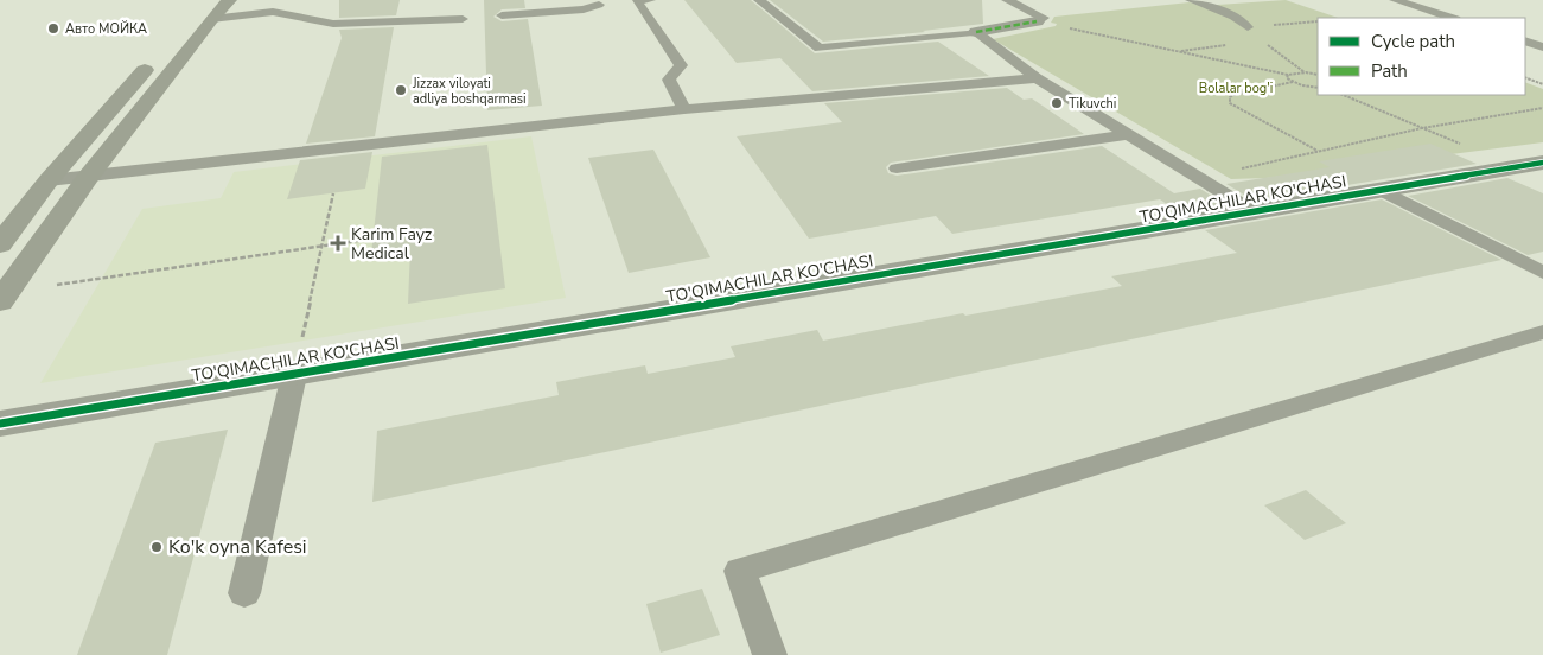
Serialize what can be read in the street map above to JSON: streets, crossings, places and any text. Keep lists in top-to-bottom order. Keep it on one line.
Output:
{"streets":{"street":["TO'QIMACHILAR KO'CHASI"]},"parks":["Bolalar bog'i"],"places":{"other":["Авто МОЙКА","Jizzax viloyati adliya boshqarmasi","Tikuvchi","Ko'k oyna Kafesi"],"health":["Karim Fayz Medical"]},"legend":["Cycle path","Path"]}
